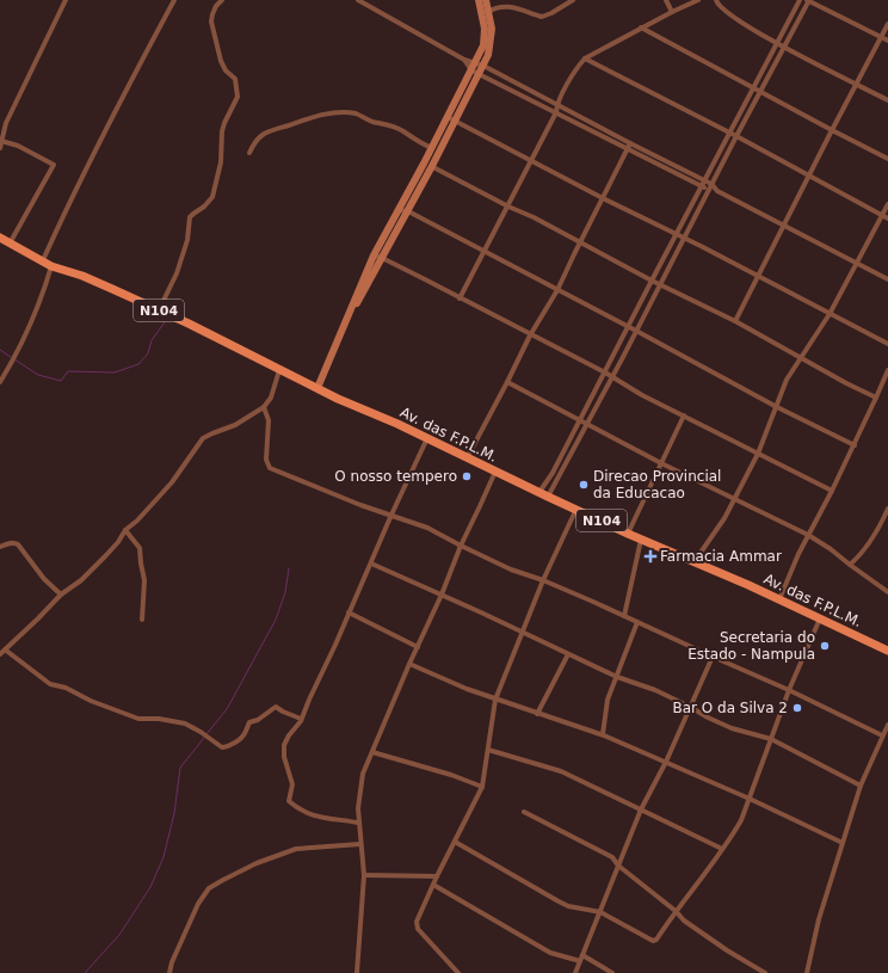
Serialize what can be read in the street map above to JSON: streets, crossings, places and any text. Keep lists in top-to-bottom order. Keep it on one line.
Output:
{"streets":{"main road":["N104","Av. das F.P.L.M."]},"places":{"other":["O nosso tempero","Direcao Provincial da Educacao","Secretaria do Estado - Nampula","Bar O da Silva 2"],"health":["Farmacia Ammar"]}}
